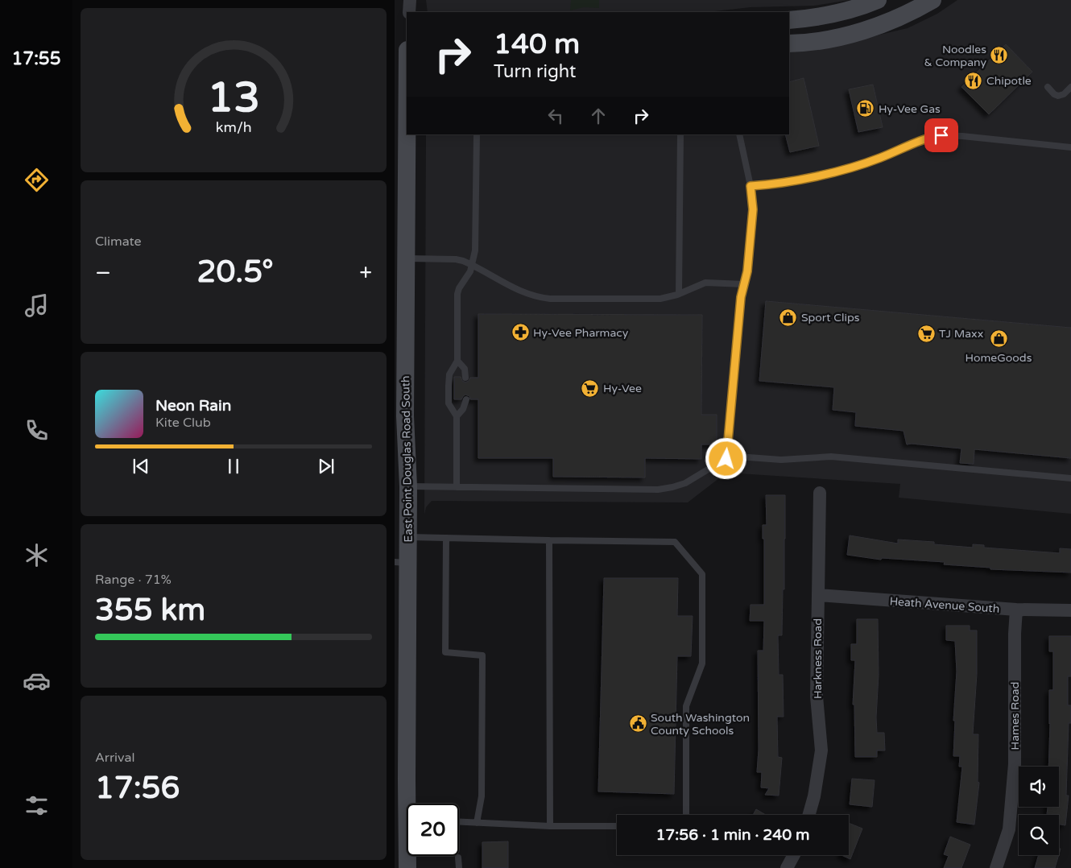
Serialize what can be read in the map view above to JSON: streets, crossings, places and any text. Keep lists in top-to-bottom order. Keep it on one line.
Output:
{"streets":{"street":["East Point Douglas Road South","Heath Avenue South","Harkness Road","Hames Road"]},"crossings":[["Heath Avenue South","Harkness Road"],["Heath Avenue South","Hames Road"]],"places":{"restaurant":["Noodles & Company","Chipotle"],"fuel station":["Hy-Vee Gas"],"shop":["Sport Clips","HomeGoods"],"pharmacy":["Hy-Vee Pharmacy"],"supermarket":["TJ Maxx","Hy-Vee"],"public building":["South Washington County Schools"]},"page":{"tabs":"17:55","turn":["140 m","Turn right"],"tile":["Climate",["Range · 71%","355 km"],["Arrival","17:56"]],"heat":["−","20.5°","+"],"song":["Neon Rain","Kite Club"],"limit":"20","trip":"17:56 · 1 min · 240 m","gauge":["13","km/h"]}}
